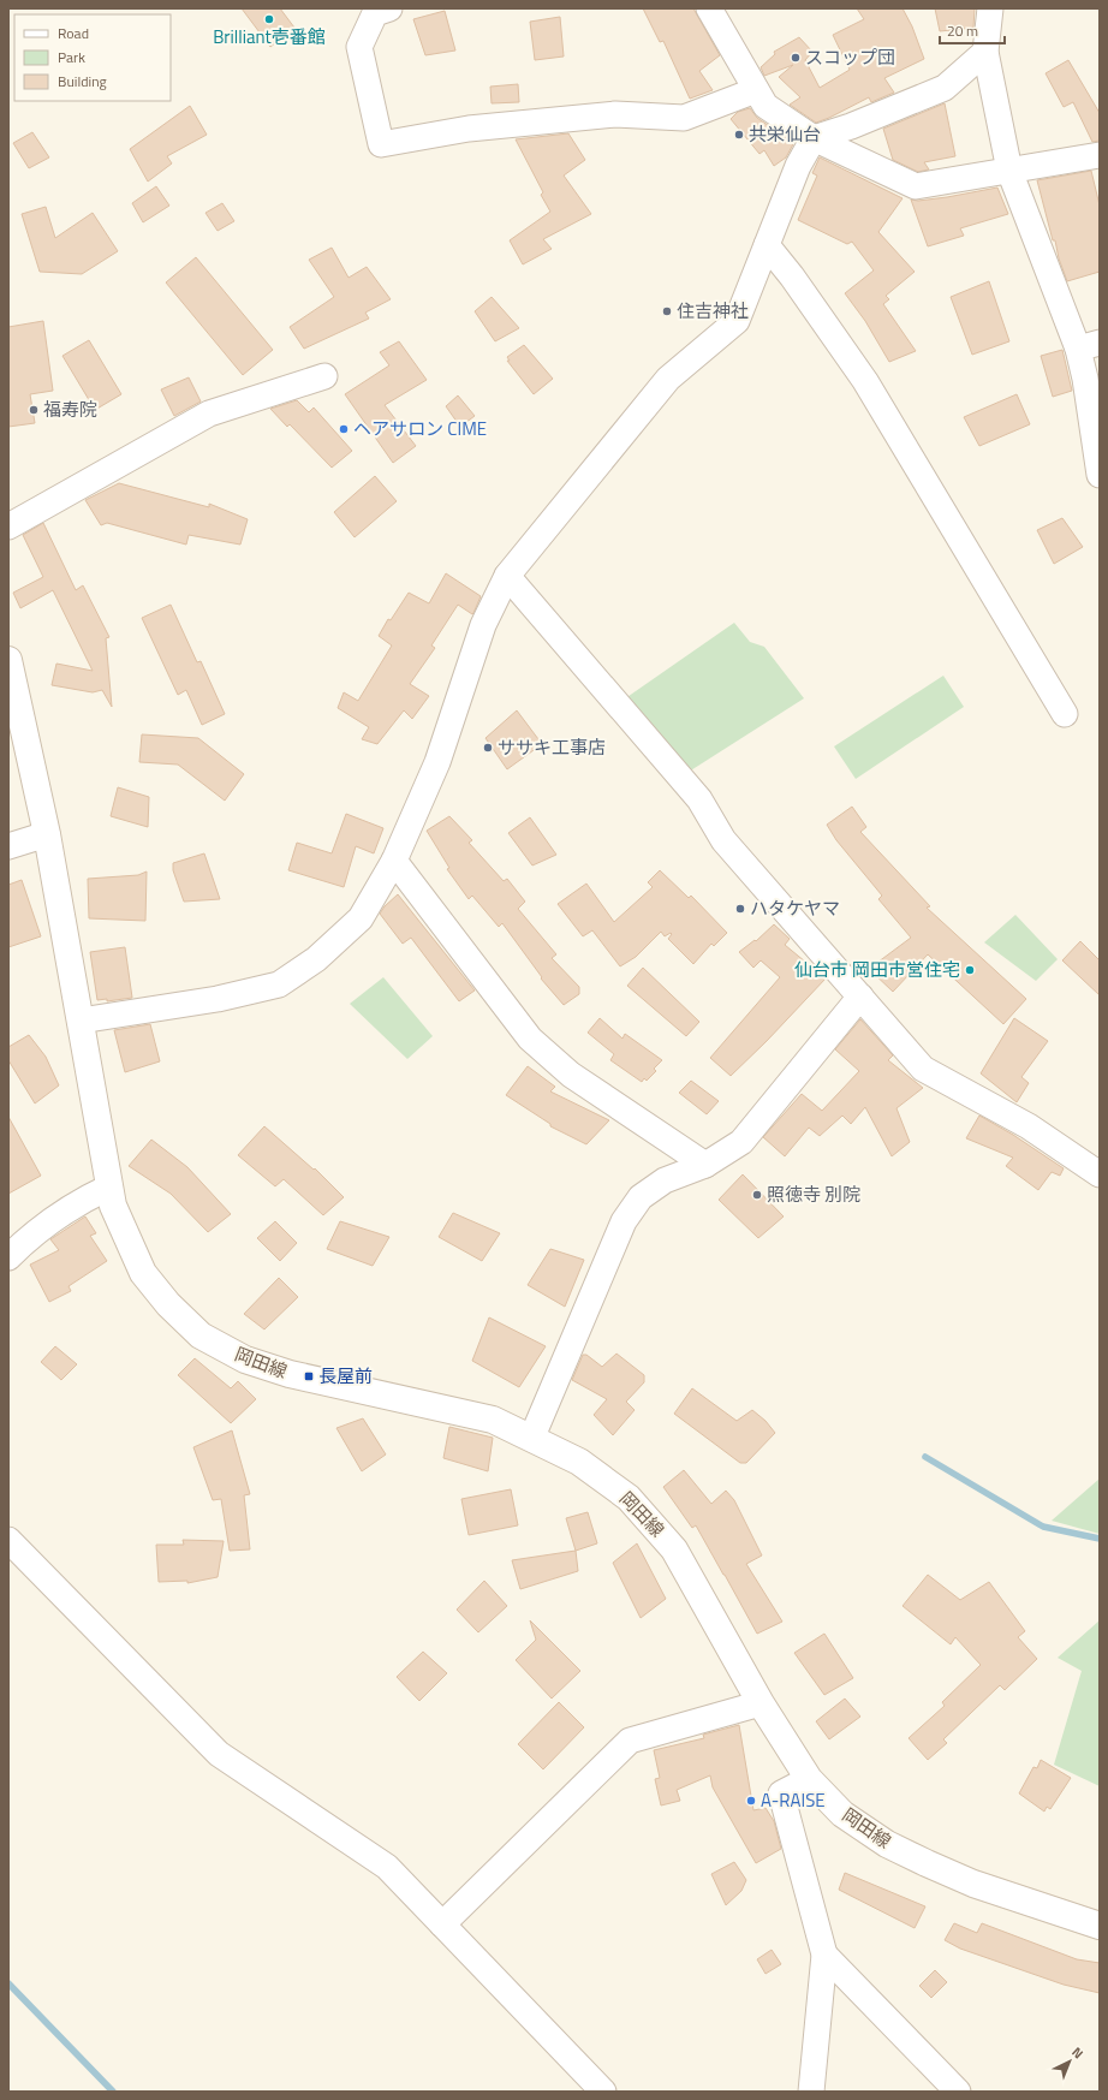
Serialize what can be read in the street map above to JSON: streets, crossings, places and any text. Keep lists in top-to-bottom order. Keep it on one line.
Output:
{"streets":{"street":["岡田線"]},"places":{"other":["Brilliant壱番館","スコップ団","共栄仙台","住吉神社","福寿院","ヘアサロン CIME","ササキ工事店","ハタケヤマ","仙台市 岡田市営住宅","照徳寺 別院","A-RAISE"],"transit":["長屋前"]},"legend":["Road","Park","Building"],"scale_bar":"20 m","north":"top right"}
